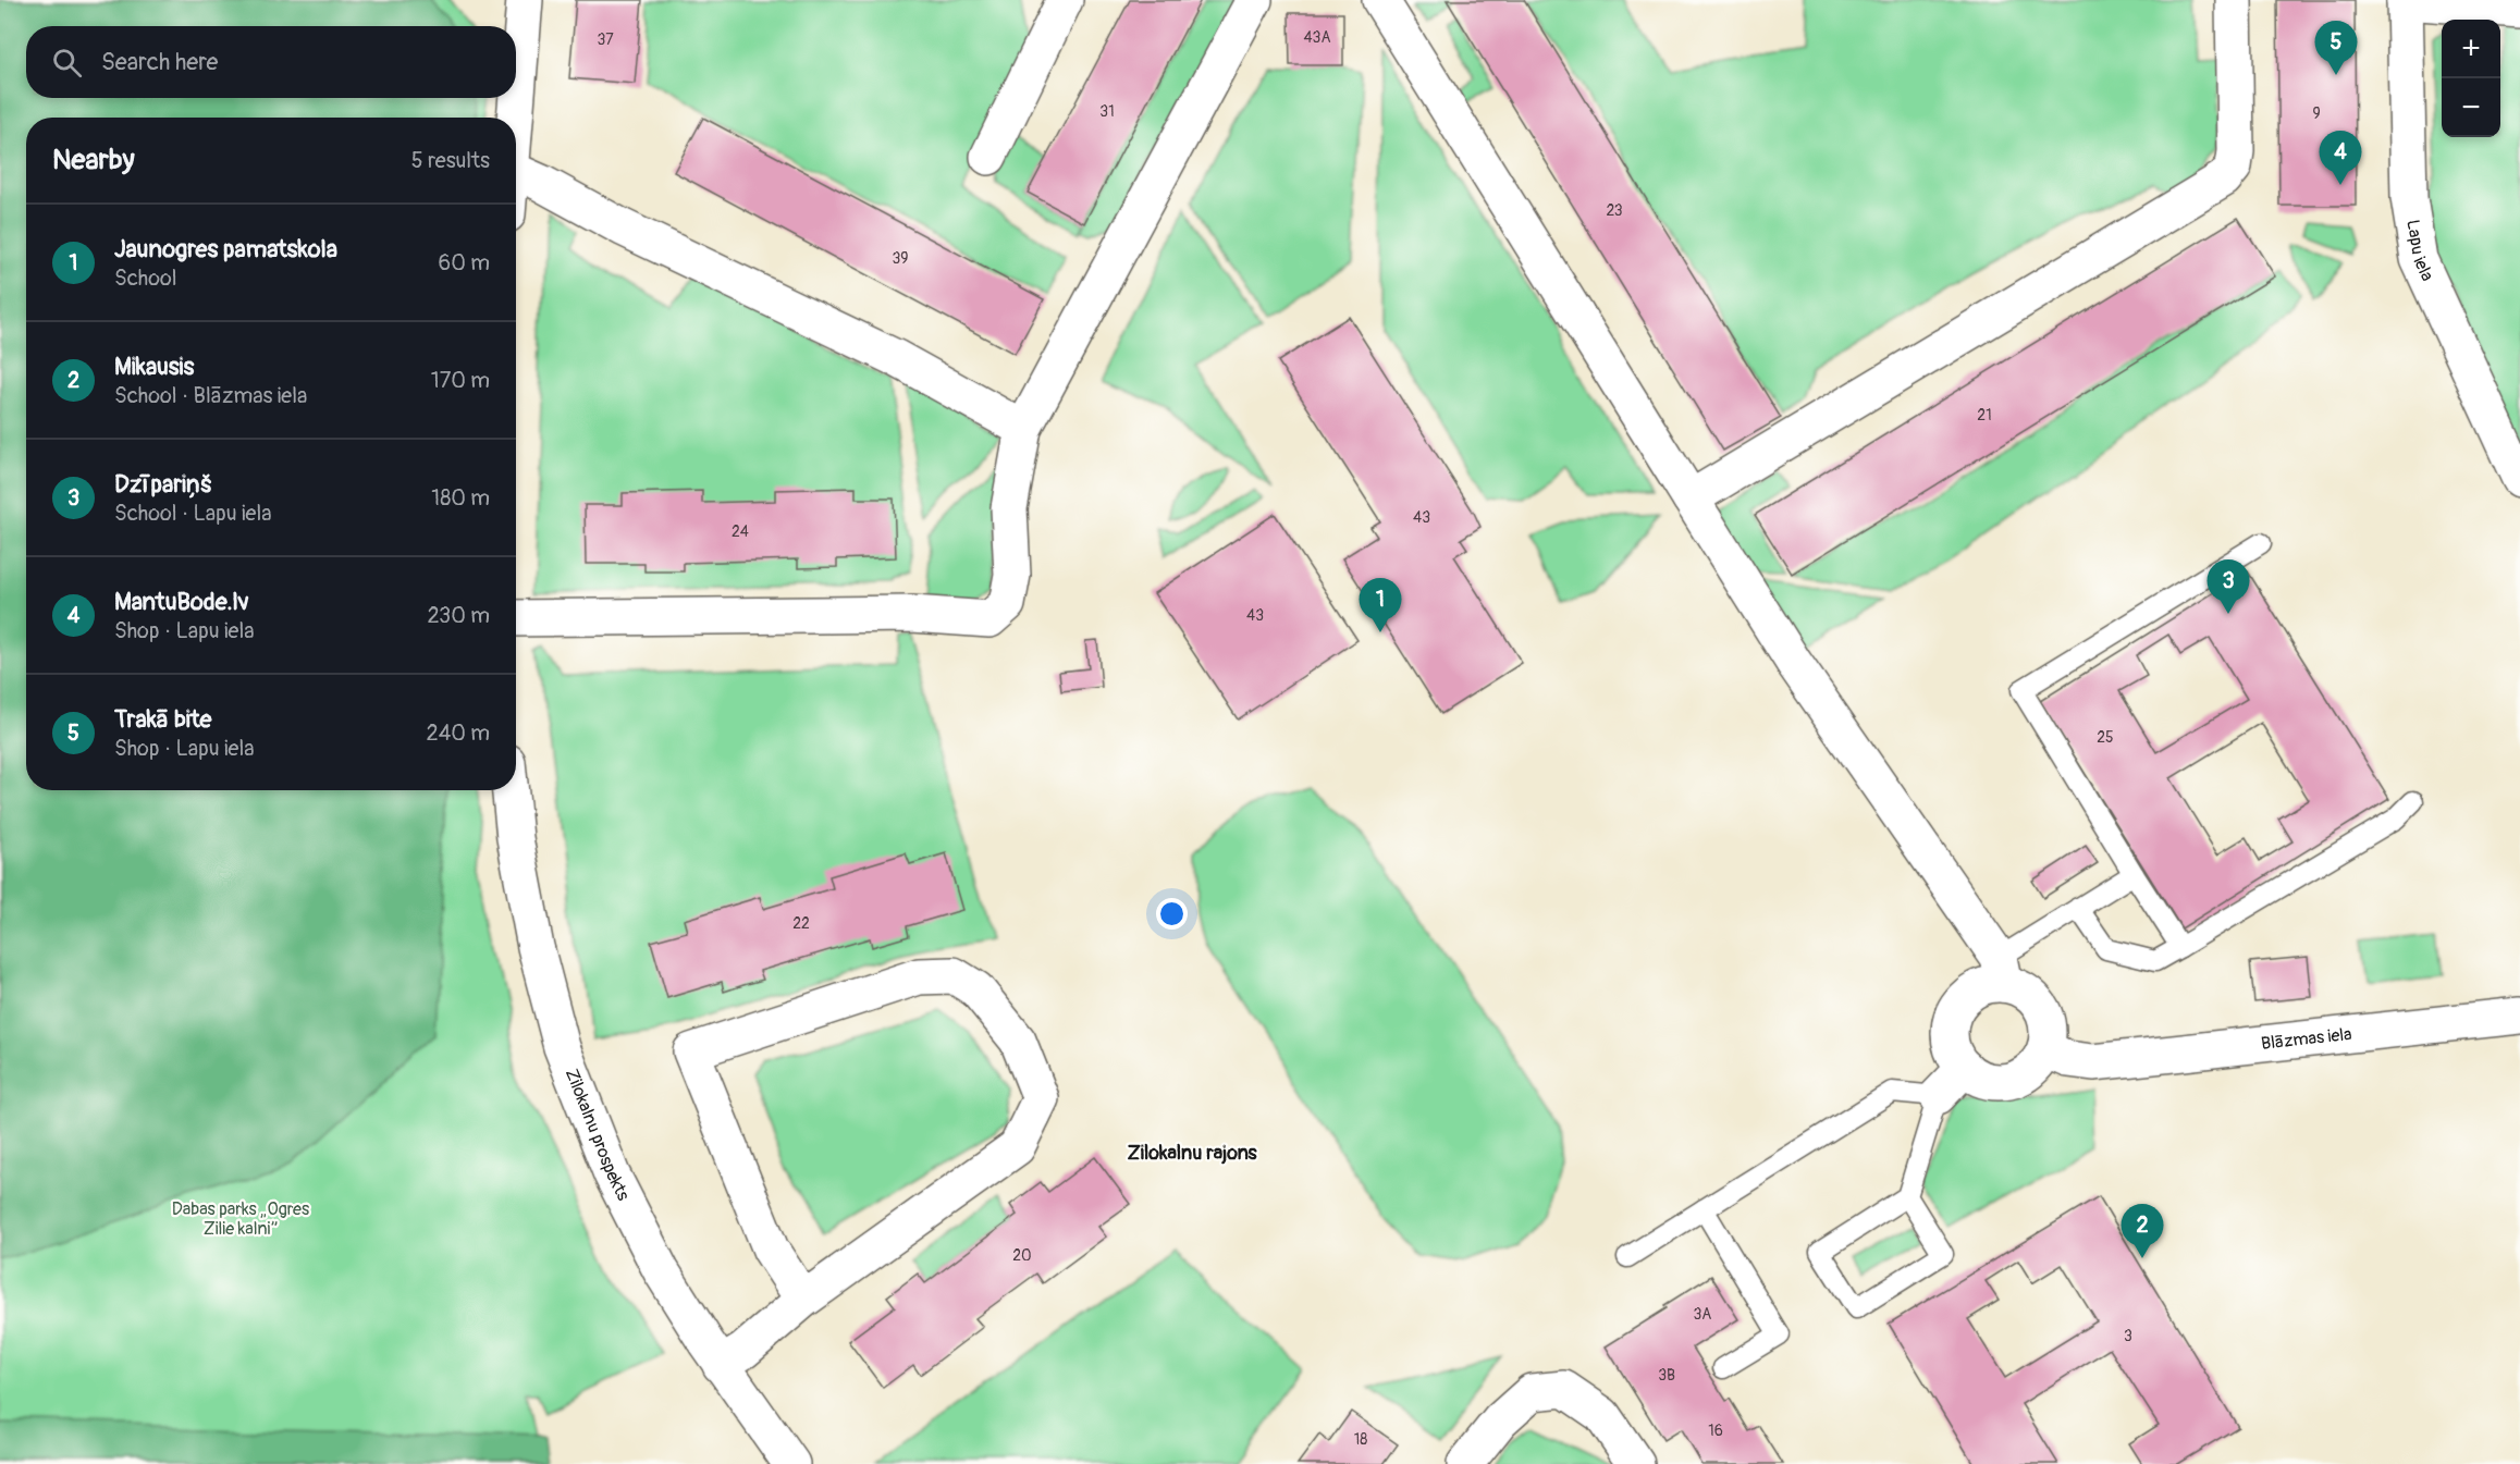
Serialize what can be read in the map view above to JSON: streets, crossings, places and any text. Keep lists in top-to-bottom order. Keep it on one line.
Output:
{"streets":{"street":["Lapu iela","Blāzmas iela","Zilokalnu prospekts"]},"districts":["Zilokalnu rajons"],"parks":["Dabas parks „Ogres Zilie kalni”"],"house_numbers":["43A","37","31","9","23","39","21","43","24","43","25","22","20","3A","3","3B","16","18"],"page":{"map_buttons":["+","−"],"pins":["5","4","3","1","2"],"search":"Search here","heading":["Nearby","5 results"],"list":[{"mark":"1","name":"Jaunogres pamatskola","note":"School","value":"60 m"},{"mark":"2","name":"Mikausis","note":"School · Blāzmas iela","value":"170 m"},{"mark":"3","name":"Dzīpariņš","note":"School · Lapu iela","value":"180 m"},{"mark":"4","name":"MantuBode.lv","note":"Shop · Lapu iela","value":"230 m"},{"mark":"5","name":"Trakā bite","note":"Shop · Lapu iela","value":"240 m"}]}}
